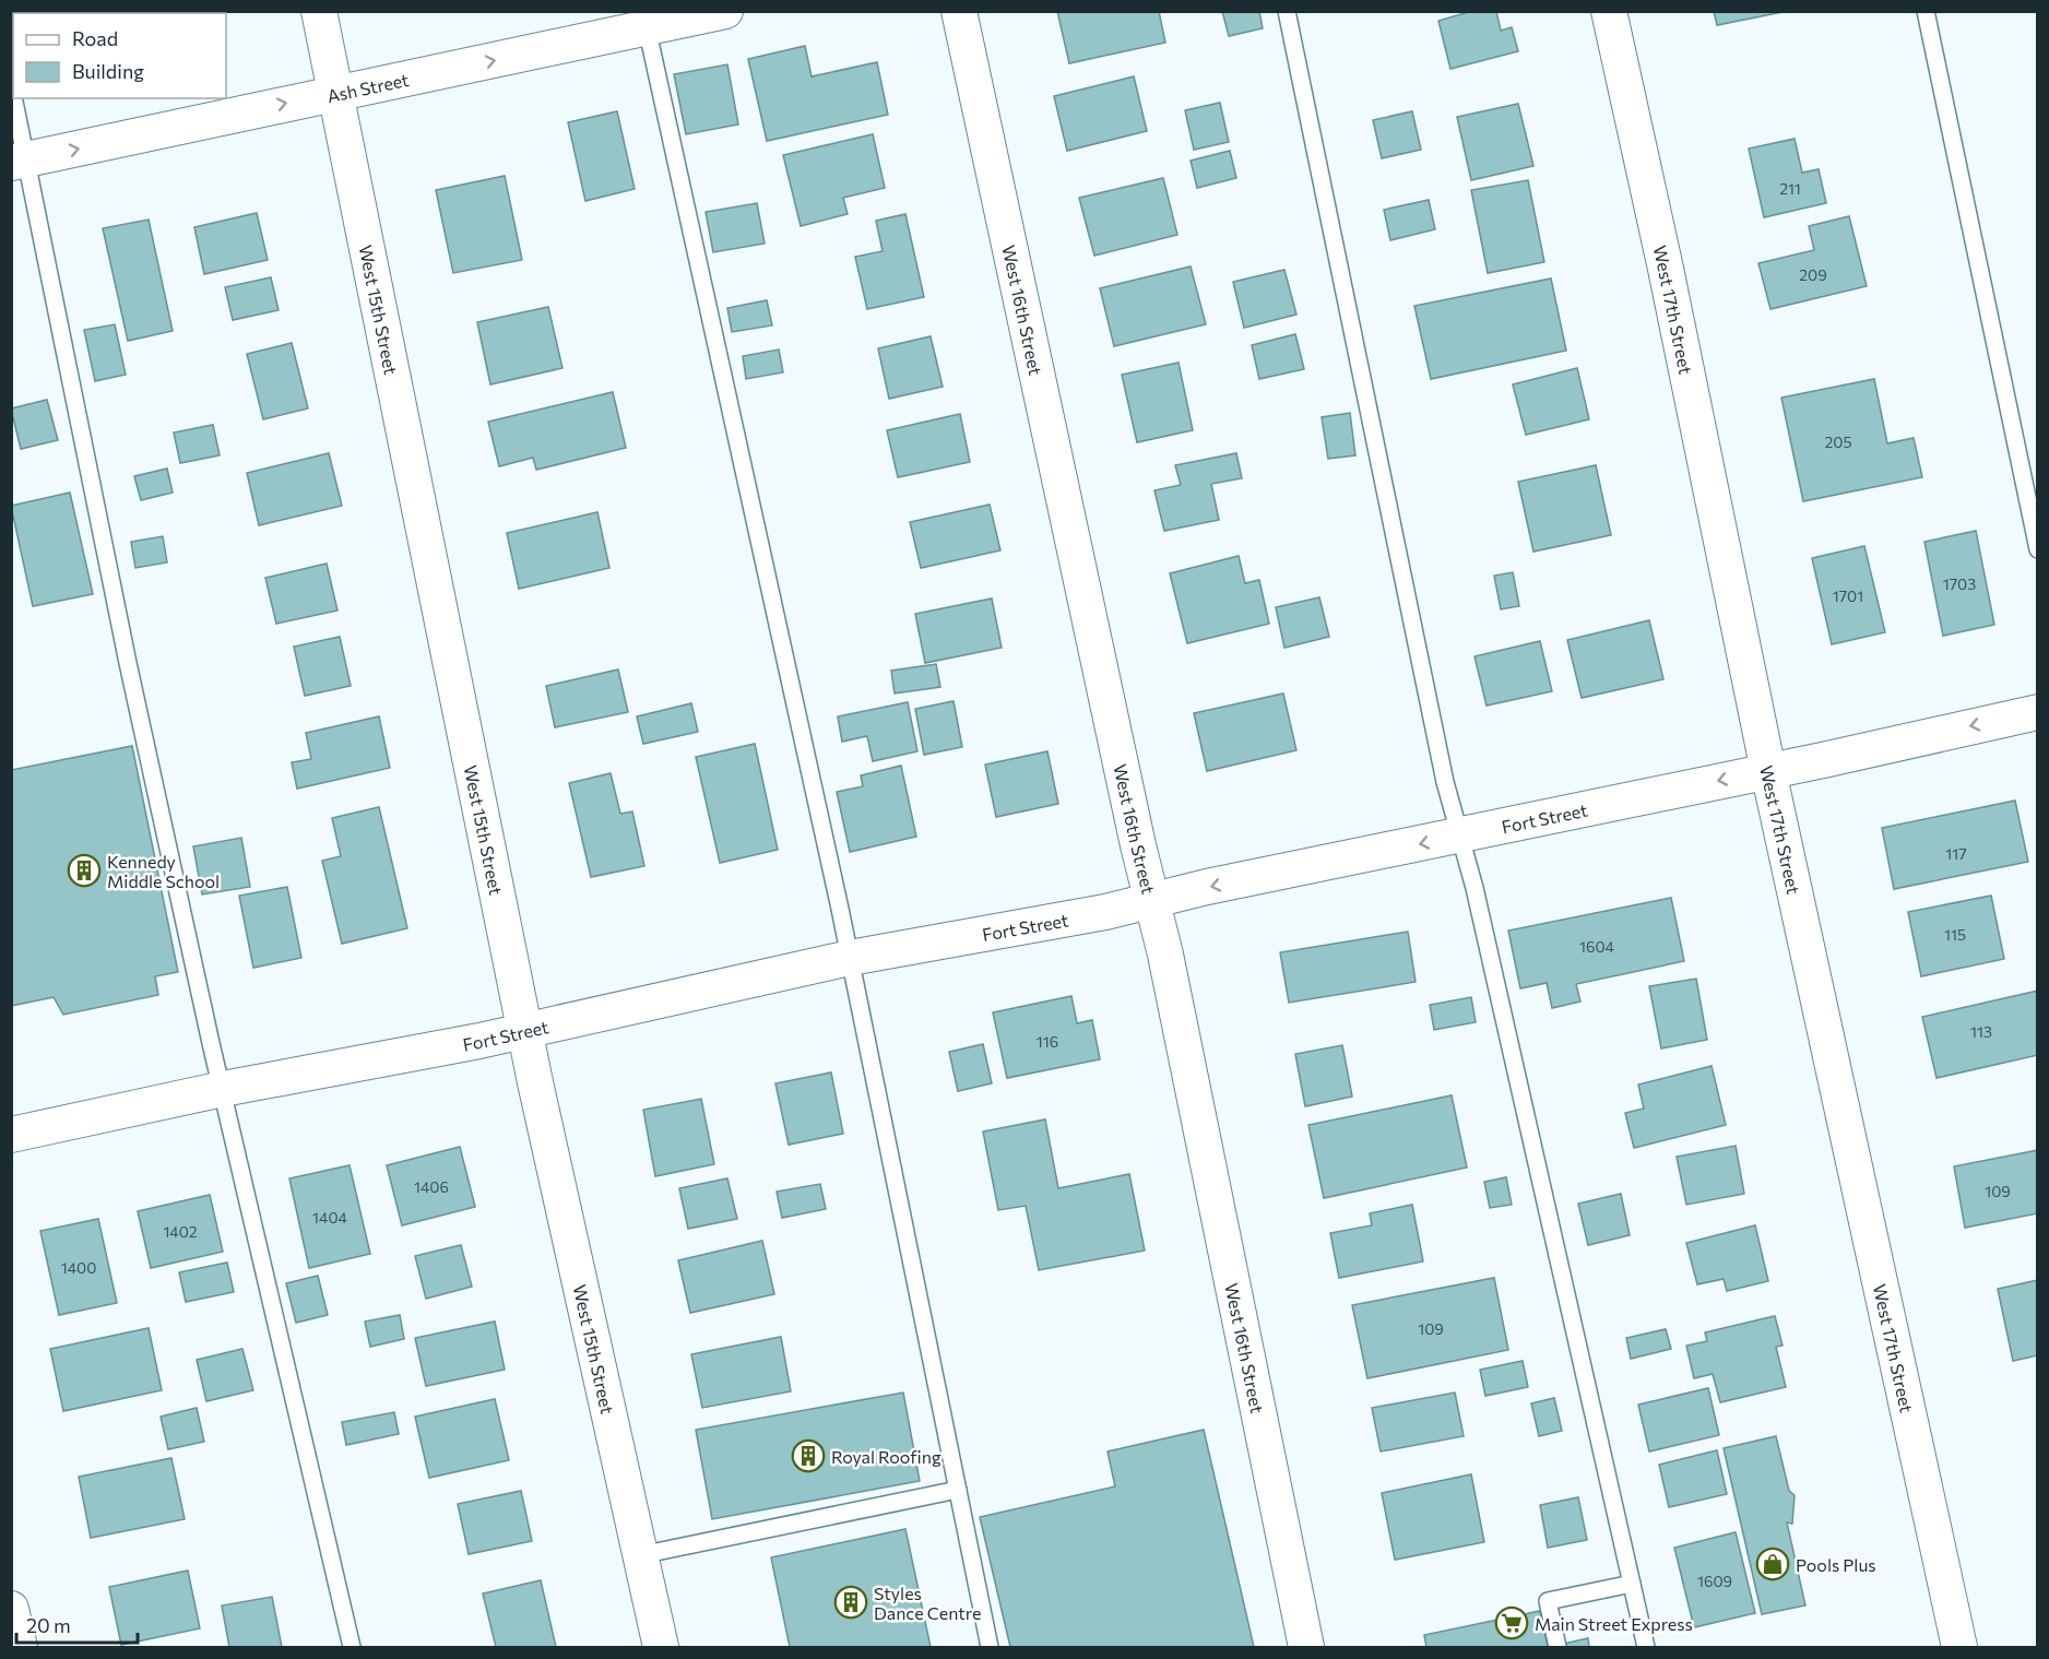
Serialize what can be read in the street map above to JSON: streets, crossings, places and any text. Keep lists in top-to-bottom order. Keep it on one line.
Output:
{"streets":{"street":["Ash Street","West 15th Street","West 16th Street","West 17th Street","Fort Street"]},"crossings":[["Ash Street","West 15th Street"],["West 15th Street","Fort Street"],["West 16th Street","Fort Street"],["West 17th Street","Fort Street"]],"one_way":["Ash Street","Fort Street"],"places":{"building":["Kennedy Middle School","Royal Roofing","Styles Dance Centre"],"shop":["Pools Plus"],"supermarket":["Main Street Express"]},"house_numbers":["211","209","205","1703","1701","117","115","1604","113","116","1406","109","1404","1402","1400","109","1609"],"legend":["Road","Building"],"scale_bar":"20 m"}
